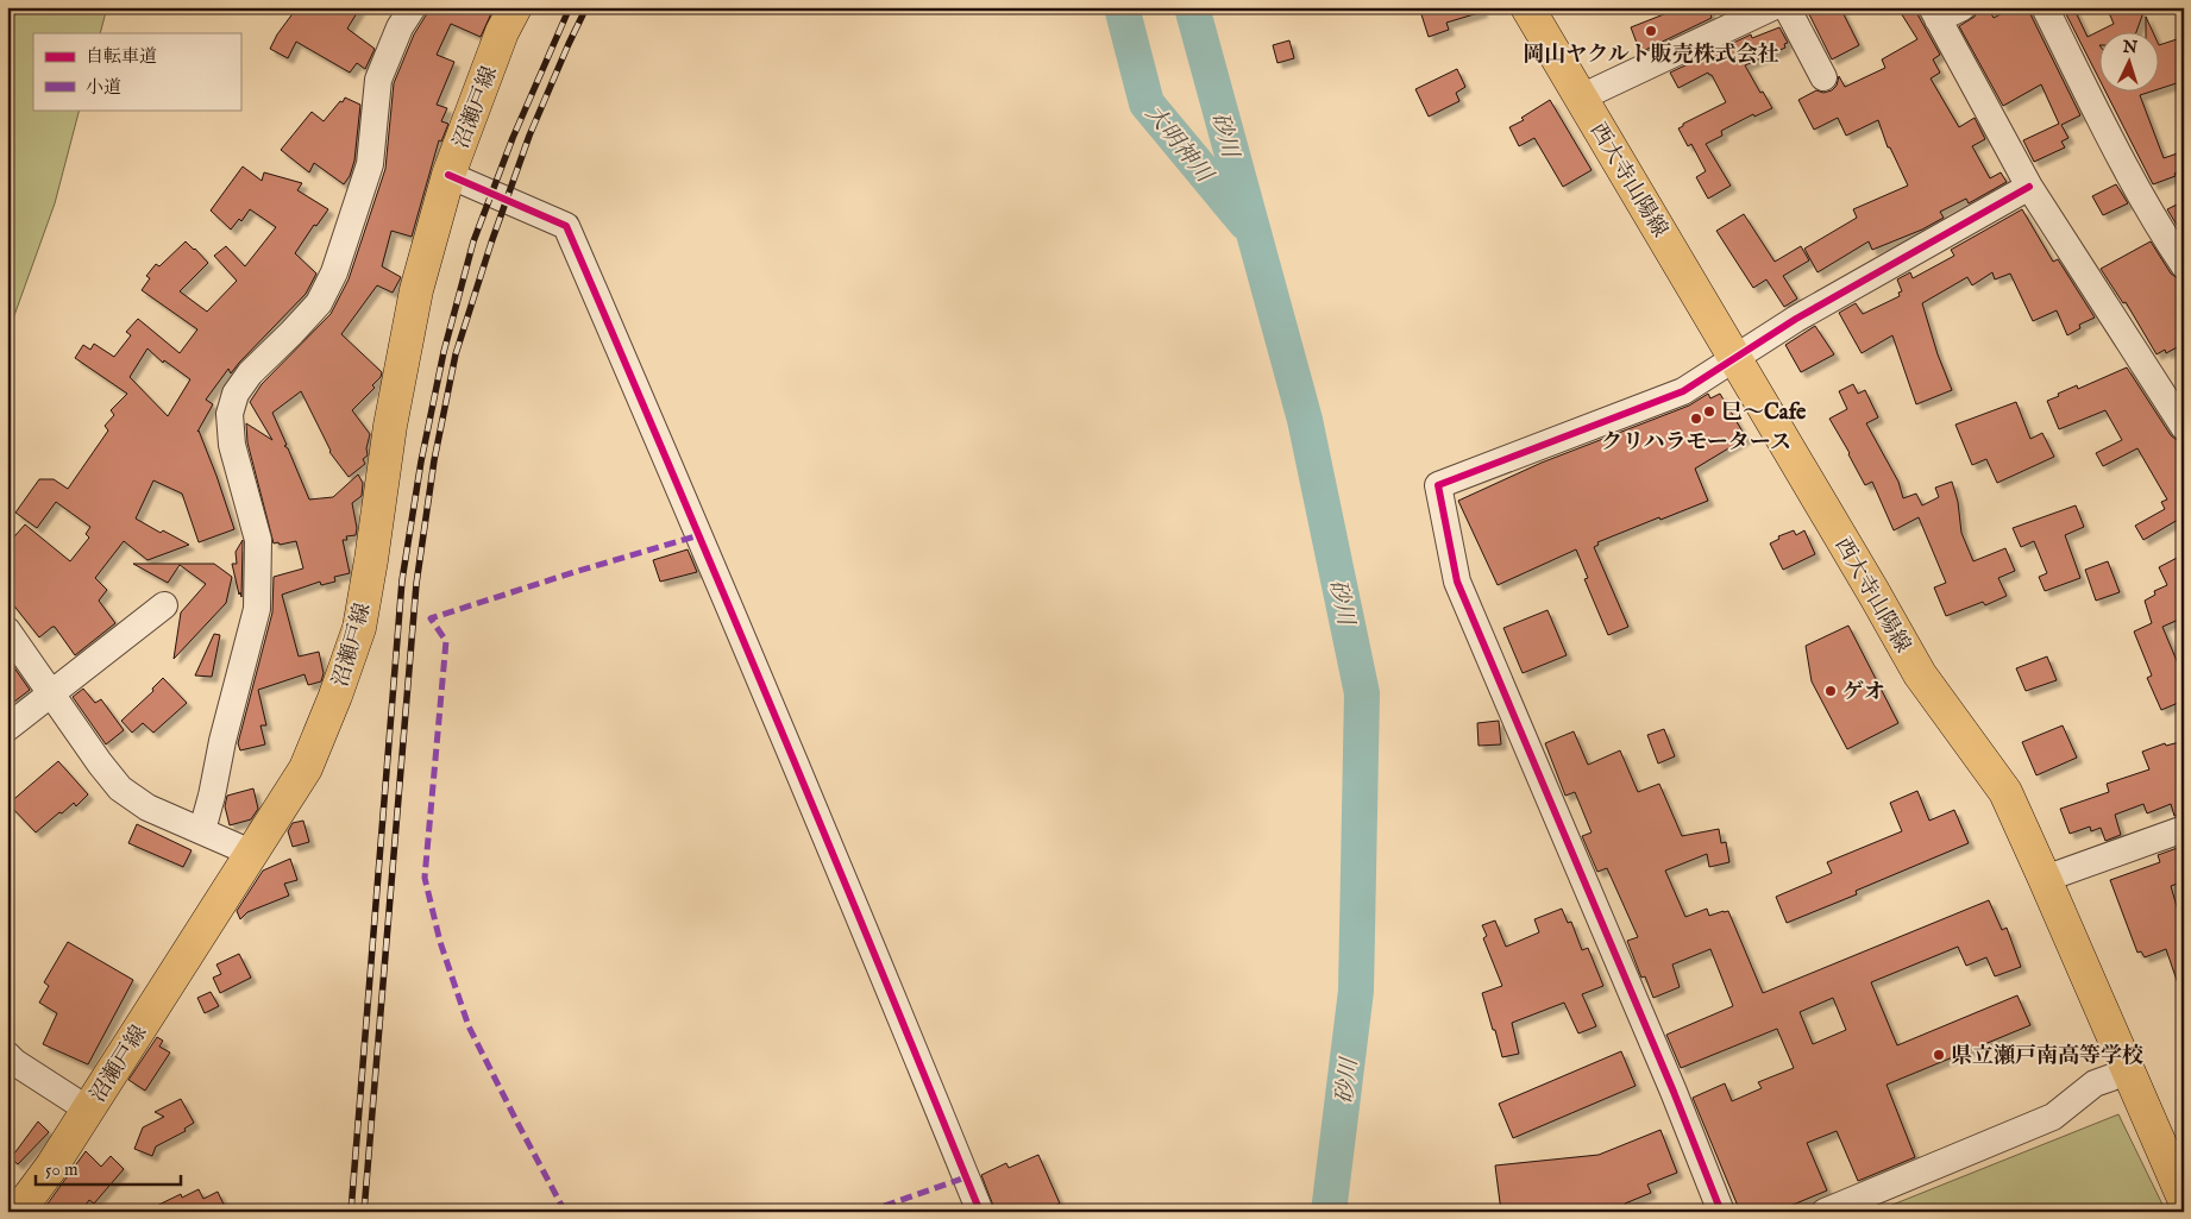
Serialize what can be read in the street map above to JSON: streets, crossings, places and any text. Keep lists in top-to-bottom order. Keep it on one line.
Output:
{"streets":{"main road":["沼瀬戸線","西大寺山陽線"]},"water":["砂川","大明神川"],"places":["岡山ヤクルト販売株式会社","巳～Cafe","クリハラモータース","ゲオ","県立瀬戸南高等学校"],"legend":["自転車道","小道"],"scale_bar":"50 m","north":"top"}
